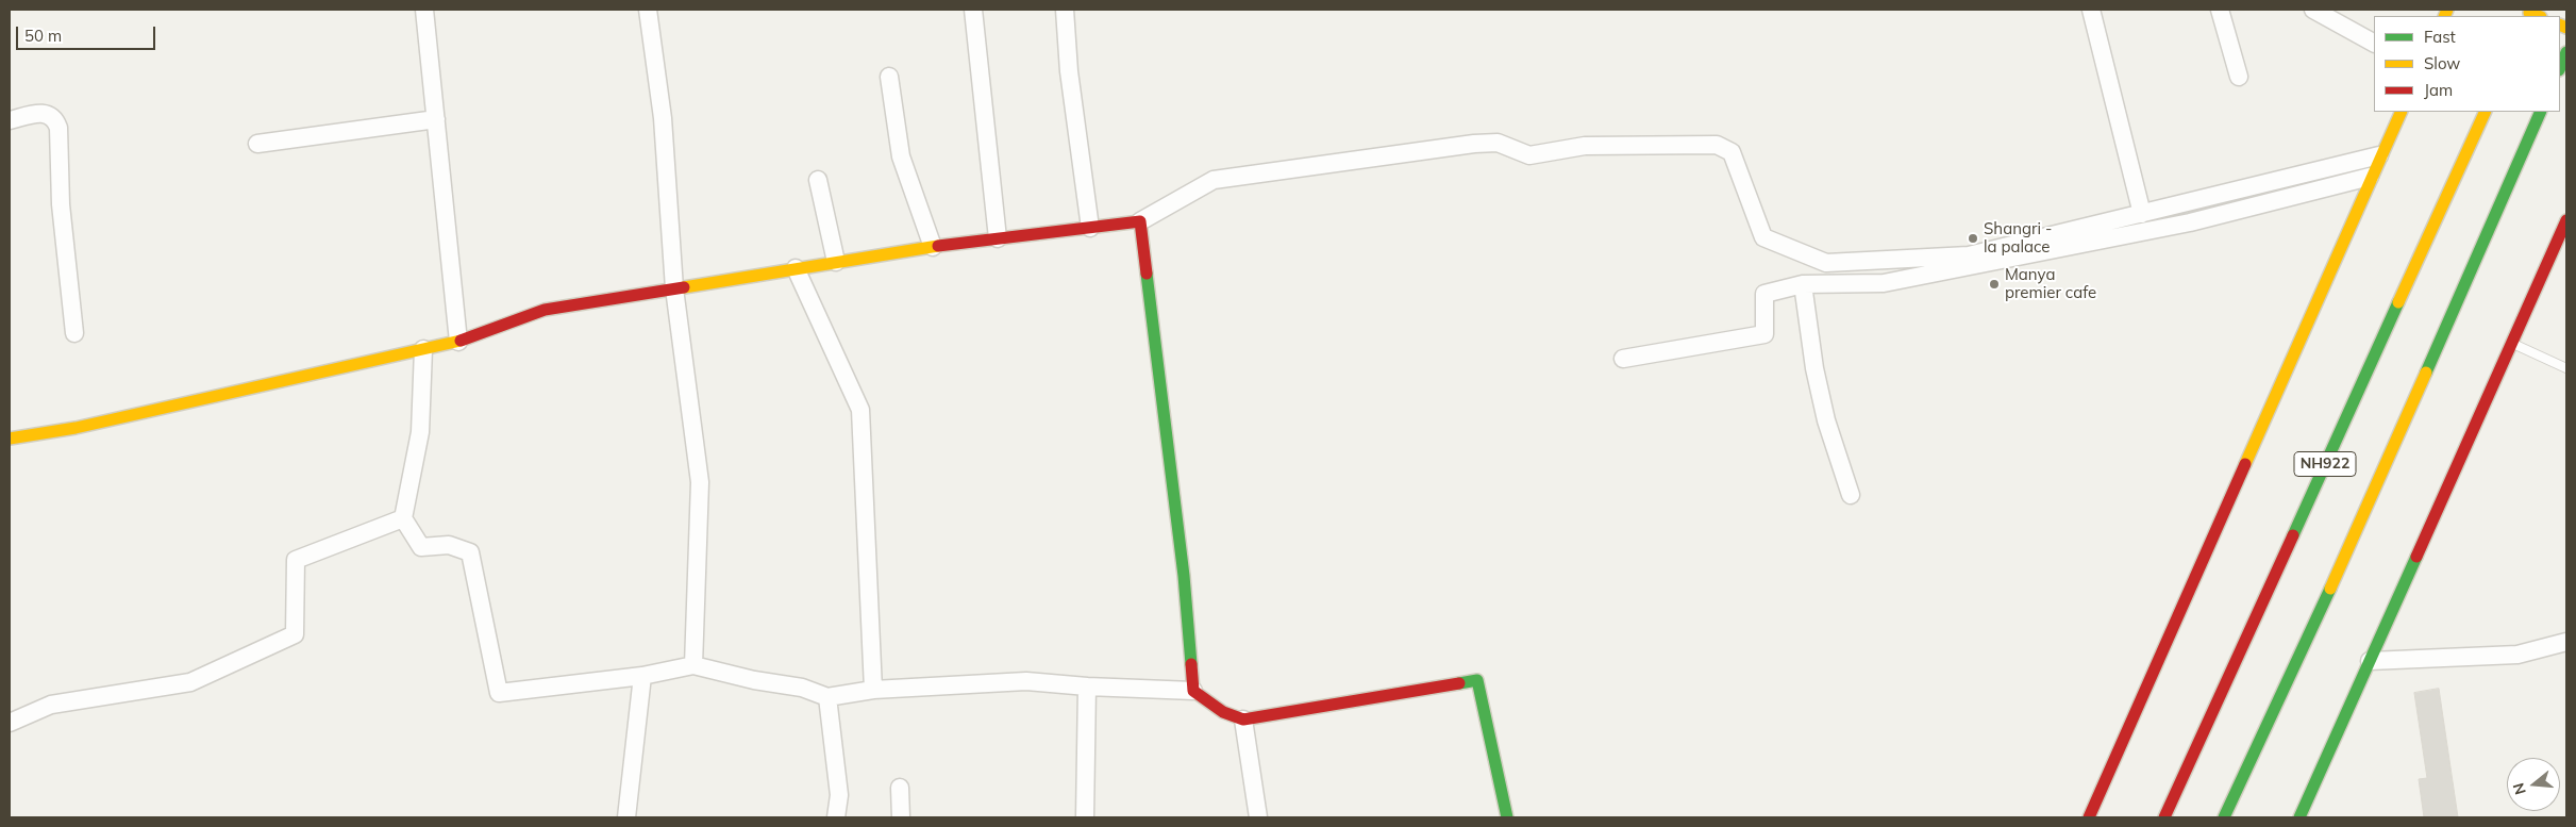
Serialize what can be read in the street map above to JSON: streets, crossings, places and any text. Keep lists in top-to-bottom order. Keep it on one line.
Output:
{"streets":{"main road":["NH922"]},"places":["Shangri - la palace","Manya premier cafe"],"legend":["Fast","Slow","Jam"],"scale_bar":"50 m","north":"left"}
